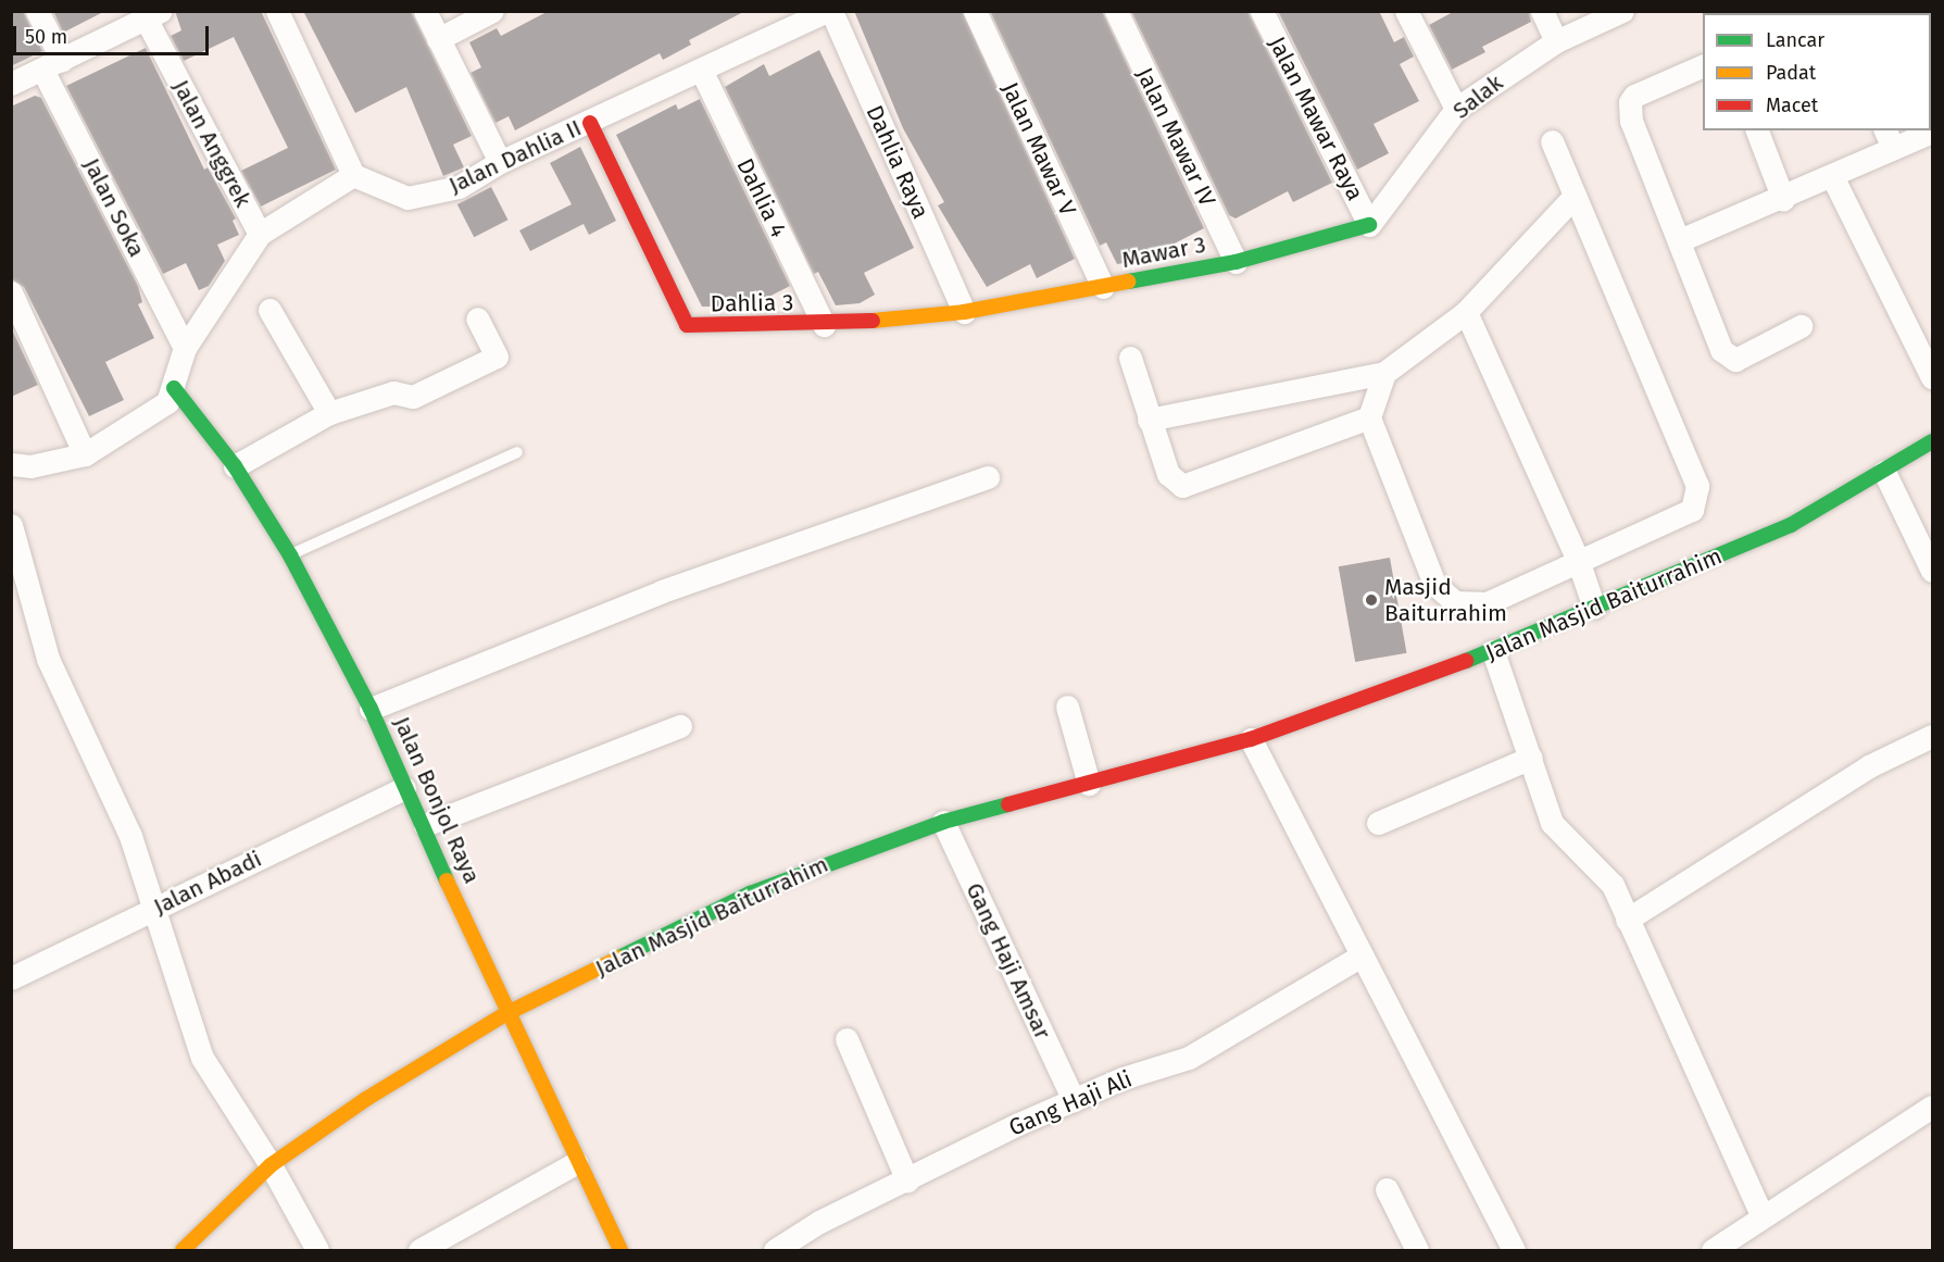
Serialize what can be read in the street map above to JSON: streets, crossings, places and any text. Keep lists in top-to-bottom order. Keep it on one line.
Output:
{"streets":{"street":["Salak","Jalan Mawar Raya","Jalan Mawar IV","Jalan Anggrek","Jalan Mawar V","Jalan Dahlia II","Dahlia Raya","Dahlia 4","Jalan Soka","Mawar 3","Dahlia 3","Jalan Masjid Baiturrahim","Jalan Bonjol Raya","Jalan Abadi","Gang Haji Amsar","Gang Haji Ali"]},"crossings":[["Salak","Jalan Mawar Raya"],["Salak","Mawar 3"],["Jalan Mawar Raya","Mawar 3"],["Jalan Mawar IV","Mawar 3"],["Jalan Mawar V","Mawar 3"],["Jalan Dahlia II","Dahlia Raya"],["Jalan Dahlia II","Dahlia 4"],["Jalan Dahlia II","Dahlia 3"],["Dahlia Raya","Mawar 3"],["Dahlia Raya","Dahlia 3"],["Dahlia 4","Dahlia 3"],["Mawar 3","Dahlia 3"],["Jalan Masjid Baiturrahim","Jalan Bonjol Raya"],["Jalan Masjid Baiturrahim","Gang Haji Amsar"],["Jalan Bonjol Raya","Jalan Abadi"],["Gang Haji Amsar","Gang Haji Ali"]],"places":["Masjid Baiturrahim"],"legend":["Lancar","Padat","Macet"],"scale_bar":"50 m"}
